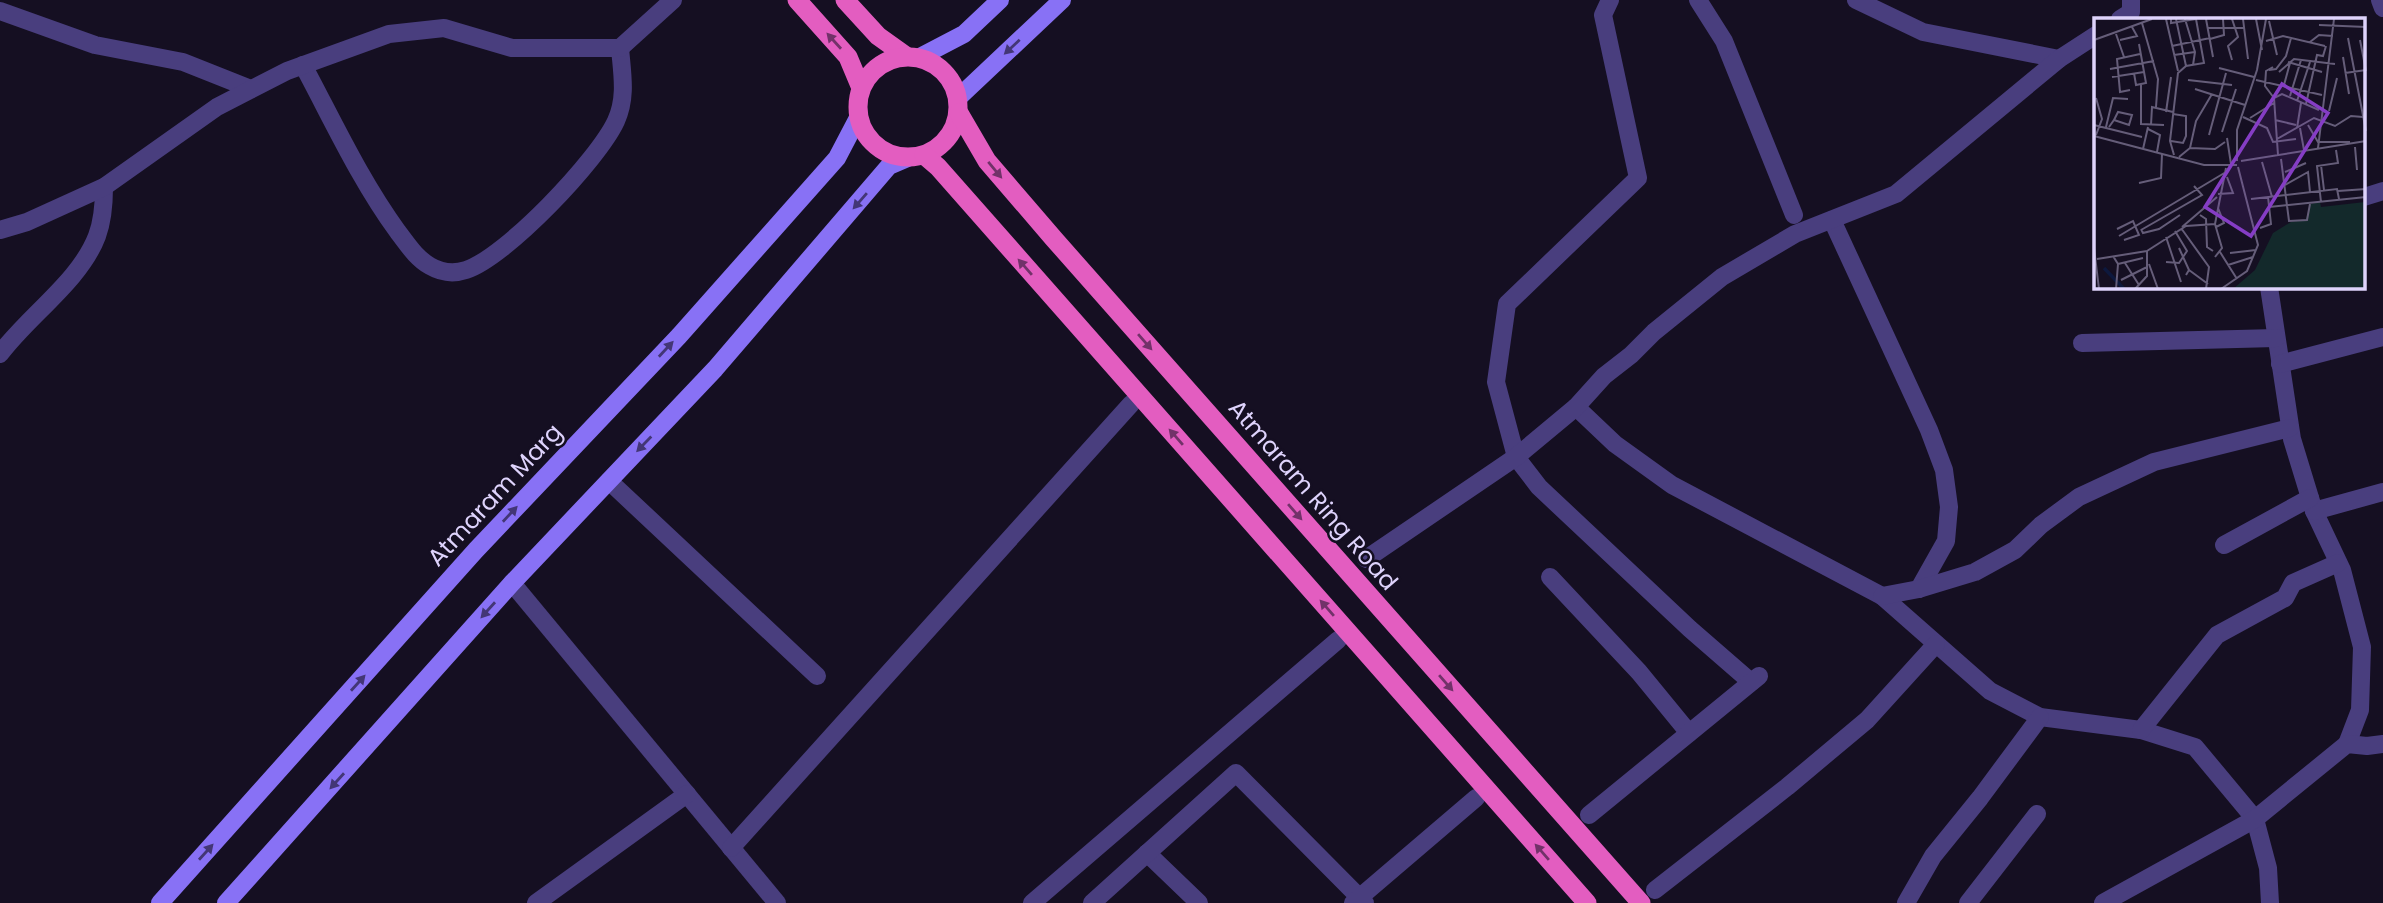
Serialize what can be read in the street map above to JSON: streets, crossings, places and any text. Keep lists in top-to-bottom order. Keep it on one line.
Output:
{"streets":{"highway":["Atmaram Ring Road"],"main road":["Atmaram Marg"]},"crossings":[["Atmaram Marg","Atmaram Ring Road"]]}
